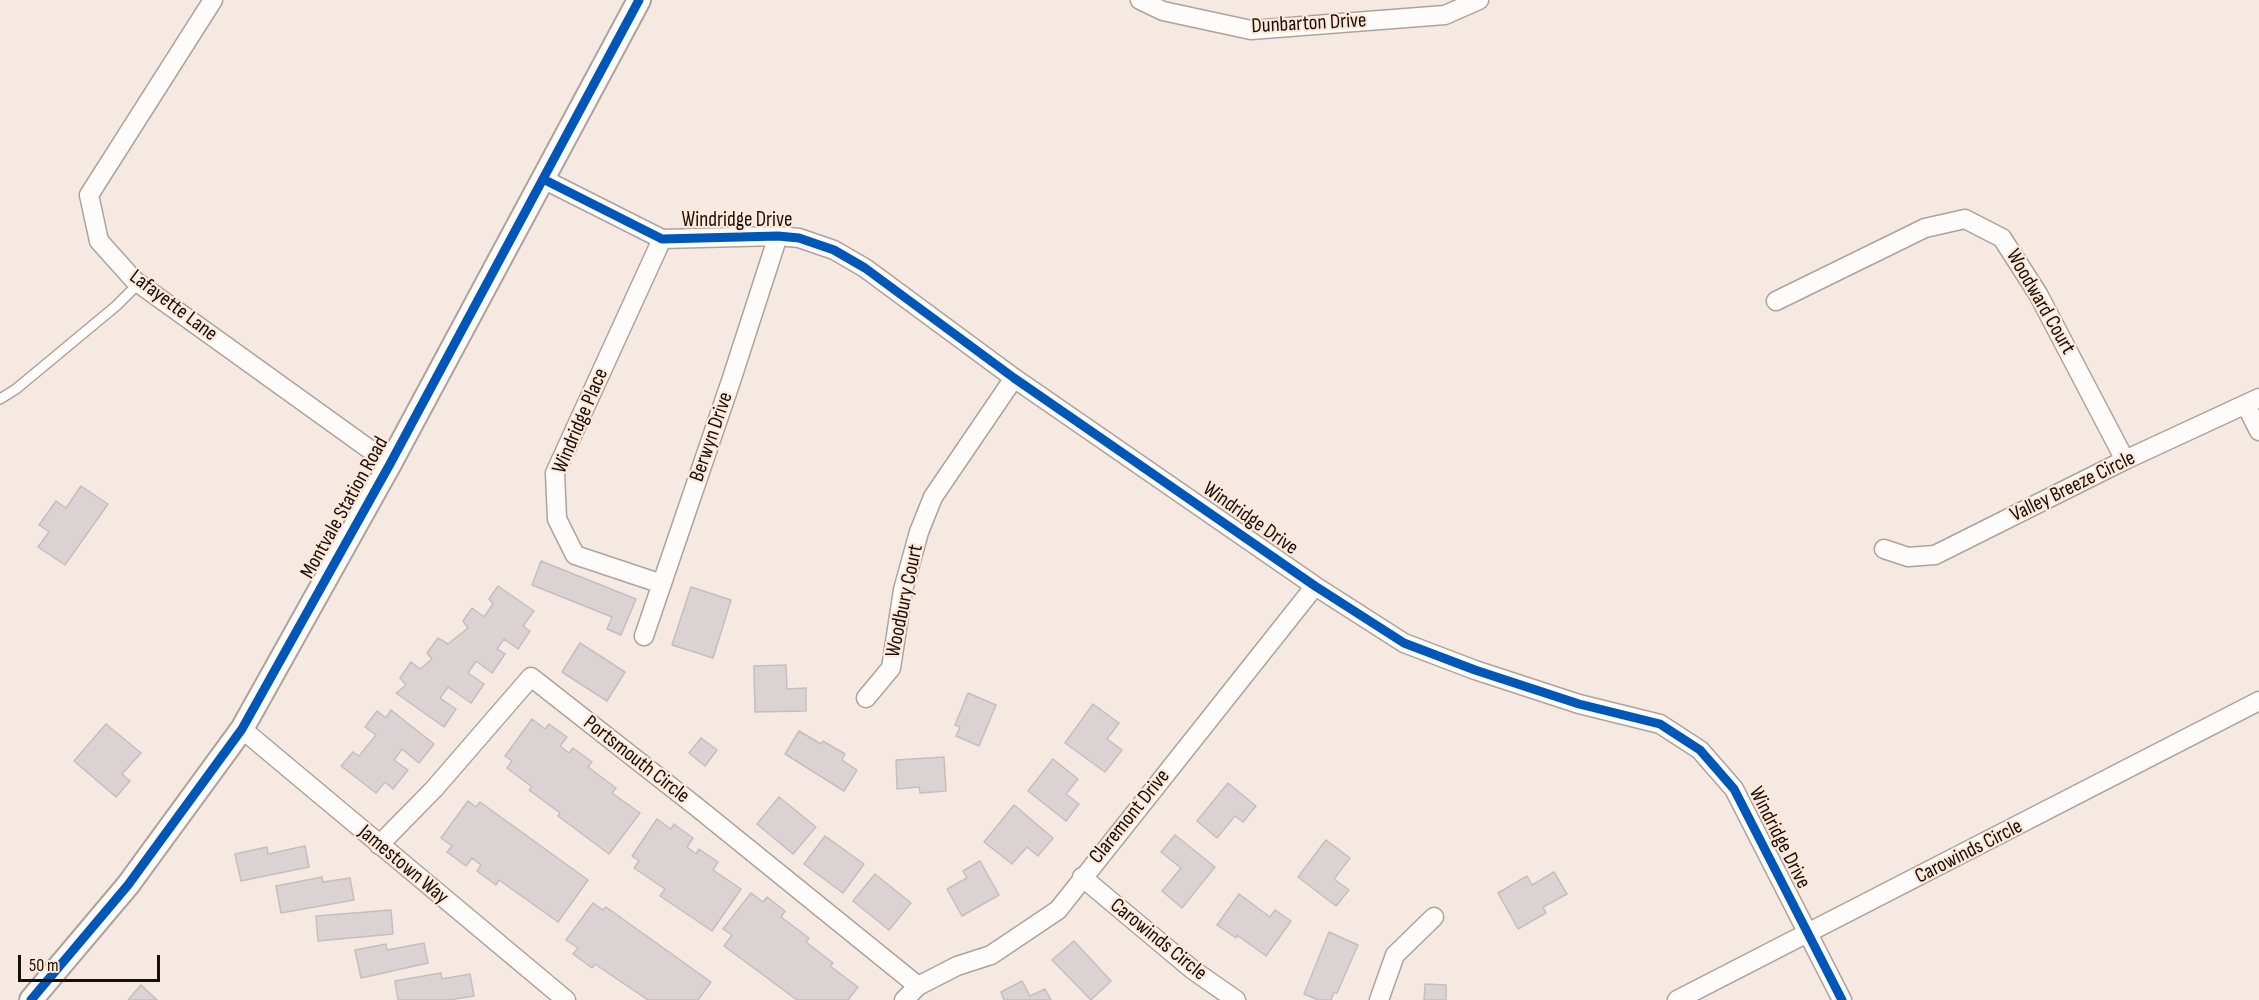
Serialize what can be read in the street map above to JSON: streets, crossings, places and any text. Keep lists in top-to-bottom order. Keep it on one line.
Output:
{"streets":{"street":["Dunbarton Drive","Windridge Drive","Woodward Court","Lafayette Lane","Windridge Place","Berwyn Drive","Valley Breeze Circle","Montvale Station Road","Woodbury Court","Portsmouth Circle","Claremont Drive","Carowinds Circle","Jamestown Way"]},"crossings":[["Windridge Drive","Windridge Place"],["Windridge Drive","Berwyn Drive"],["Windridge Drive","Montvale Station Road"],["Windridge Drive","Woodbury Court"],["Windridge Drive","Claremont Drive"],["Windridge Drive","Carowinds Circle"],["Woodward Court","Valley Breeze Circle"],["Lafayette Lane","Montvale Station Road"],["Windridge Place","Berwyn Drive"],["Montvale Station Road","Jamestown Way"],["Portsmouth Circle","Claremont Drive"],["Portsmouth Circle","Jamestown Way"],["Claremont Drive","Carowinds Circle"]],"scale_bar":"50 m"}
